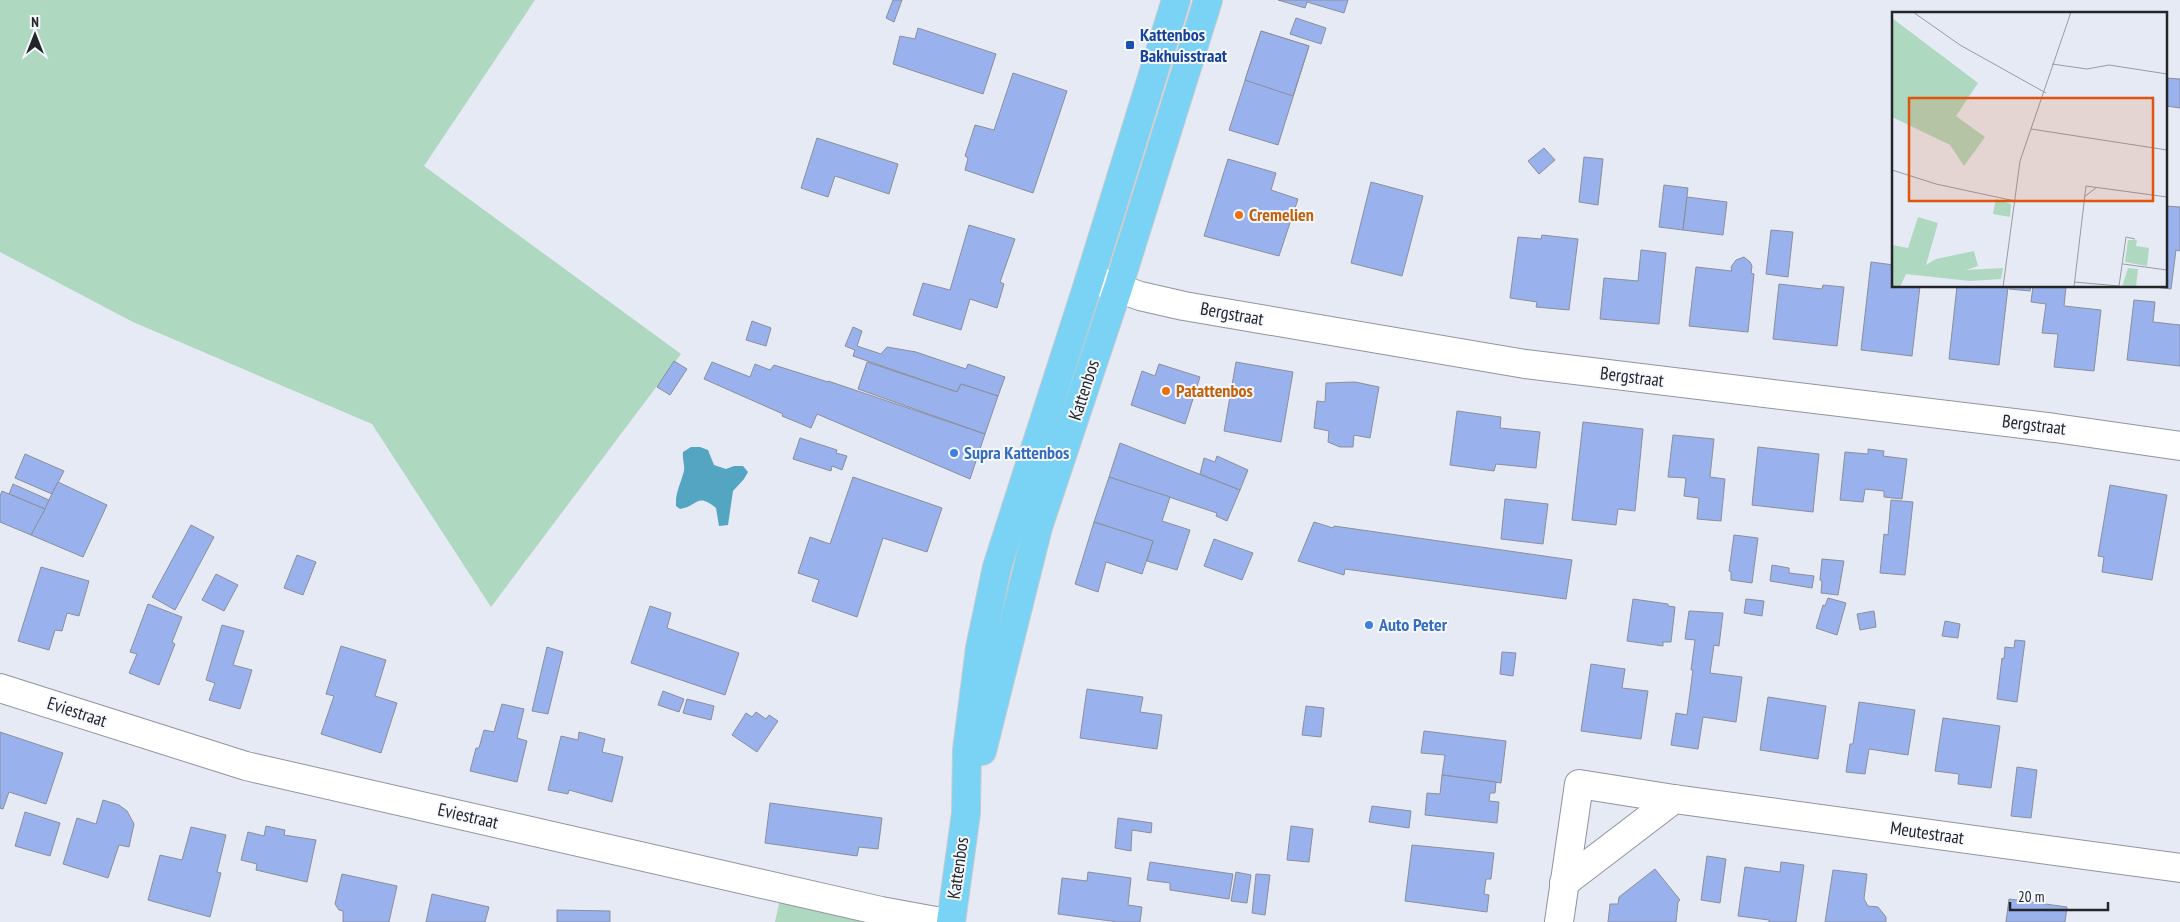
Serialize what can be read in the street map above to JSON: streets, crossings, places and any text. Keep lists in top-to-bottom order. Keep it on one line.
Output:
{"streets":{"main road":["Kattenbos"],"street":["Bergstraat","Eviestraat","Meutestraat"]},"crossings":[["Bergstraat","Kattenbos"]],"places":{"transit":["Kattenbos Bakhuisstraat"],"other":["Cremelien","Patattenbos","Supra Kattenbos","Auto Peter"]},"scale_bar":"20 m","north":"top"}
